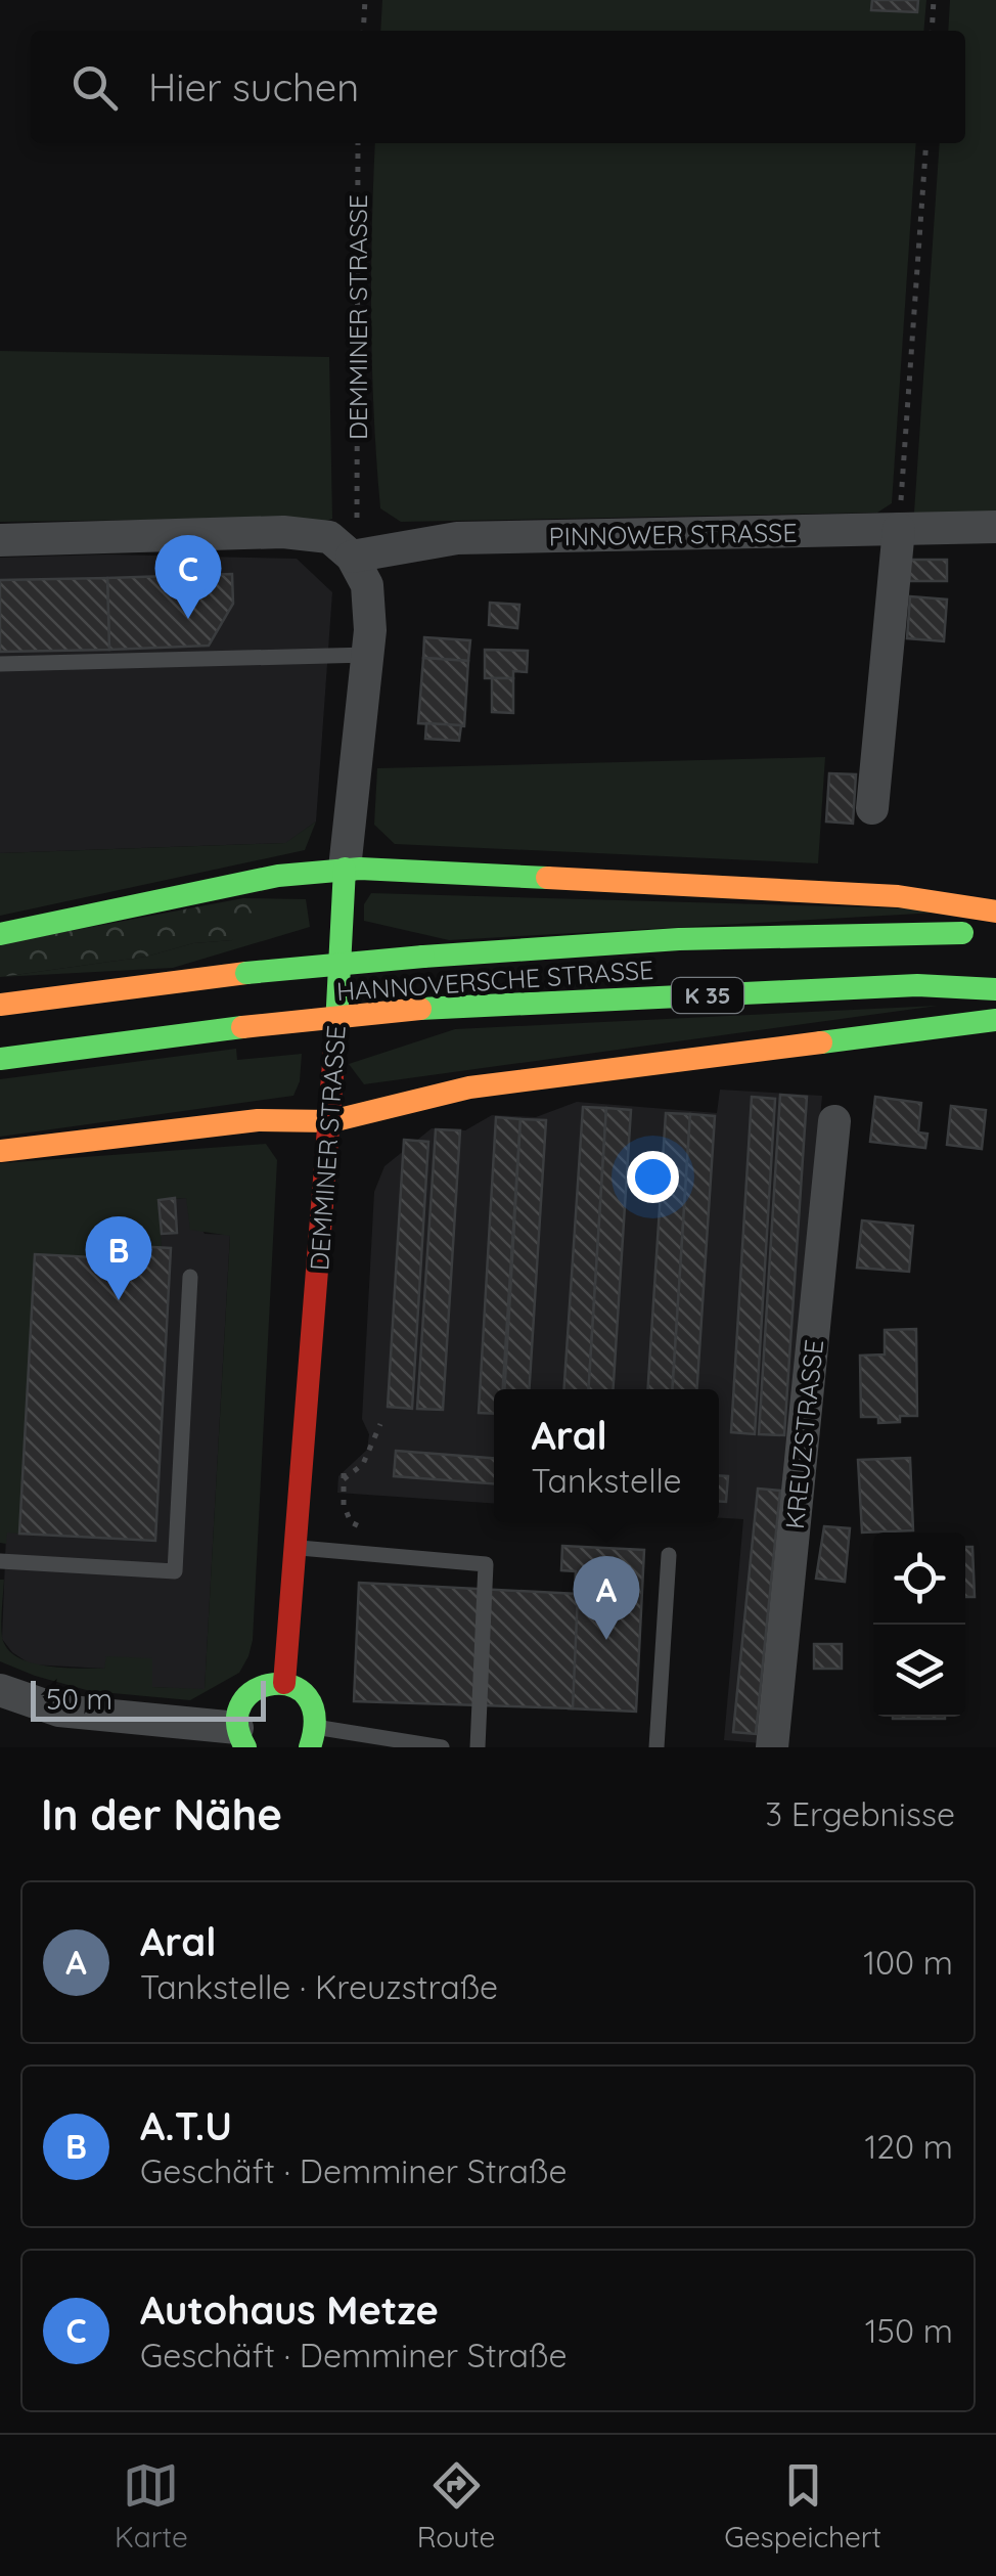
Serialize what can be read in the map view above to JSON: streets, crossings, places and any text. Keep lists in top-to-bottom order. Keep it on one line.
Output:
{"streets":{"main road":["DEMMINER STRASSE","HANNOVERSCHE STRASSE","K 35"],"street":["PINNOWER STRASSE","KREUZSTRASSE"]},"crossings":[["DEMMINER STRASSE","PINNOWER STRASSE"]],"scale_bar":"50 m","page":{"search":"Hier suchen","pins":["C","B","A"],"popup":["Aral","Tankstelle"],"scale":"50 m","heading":["In der Nähe","3 Ergebnisse"],"list":[{"mark":"A","name":"Aral","note":"Tankstelle · Kreuzstraße","value":"100 m"},{"mark":"B","name":"A.T.U","note":"Geschäft · Demminer Straße","value":"120 m"},{"mark":"C","name":"Autohaus Metze","note":"Geschäft · Demminer Straße","value":"150 m"}],"nav":["Karte","Route","Gespeichert"]}}
